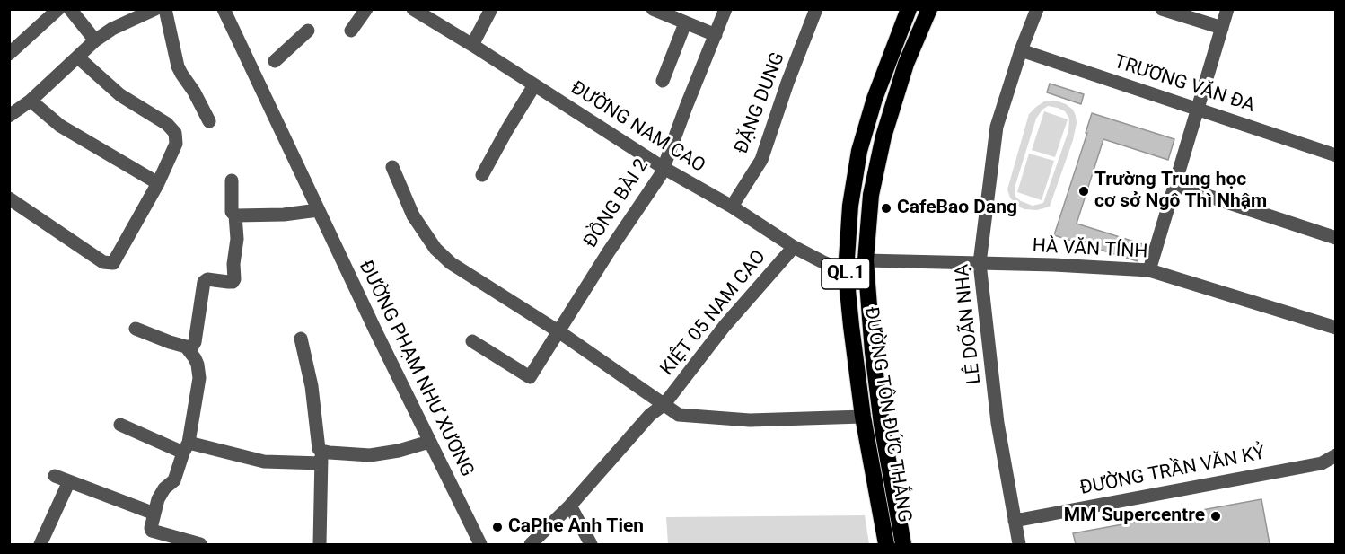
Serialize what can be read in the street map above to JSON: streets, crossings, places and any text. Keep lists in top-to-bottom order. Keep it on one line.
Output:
{"streets":{"highway":["QL.1","ĐƯỜNG TÔN ĐỨC THẮNG"],"street":["TRƯƠNG VĂN ĐA","ĐẶNG DUNG","ĐƯỜNG NAM CAO","ĐỒNG BÀI 2","HÀ VĂN TÍNH","KIỆT 05 NAM CAO","LÊ DOÃN NHẠ","ĐƯỜNG PHẠM NHƯ XƯƠNG","ĐƯỜNG TRẦN VĂN KỶ"]},"crossings":[["TRƯƠNG VĂN ĐA","LÊ DOÃN NHẠ"],["ĐẶNG DUNG","ĐƯỜNG NAM CAO"],["ĐƯỜNG NAM CAO","ĐỒNG BÀI 2"],["ĐƯỜNG NAM CAO","KIỆT 05 NAM CAO"],["ĐƯỜNG NAM CAO","ĐƯỜNG TÔN ĐỨC THẮNG"],["HÀ VĂN TÍNH","LÊ DOÃN NHẠ"],["HÀ VĂN TÍNH","ĐƯỜNG TÔN ĐỨC THẮNG"],["LÊ DOÃN NHẠ","ĐƯỜNG TRẦN VĂN KỶ"]],"places":["Trường Trung học cơ sở Ngô Thì Nhậm","CafeBao Dang","MM Supercentre","CaPhe Anh Tien"]}
